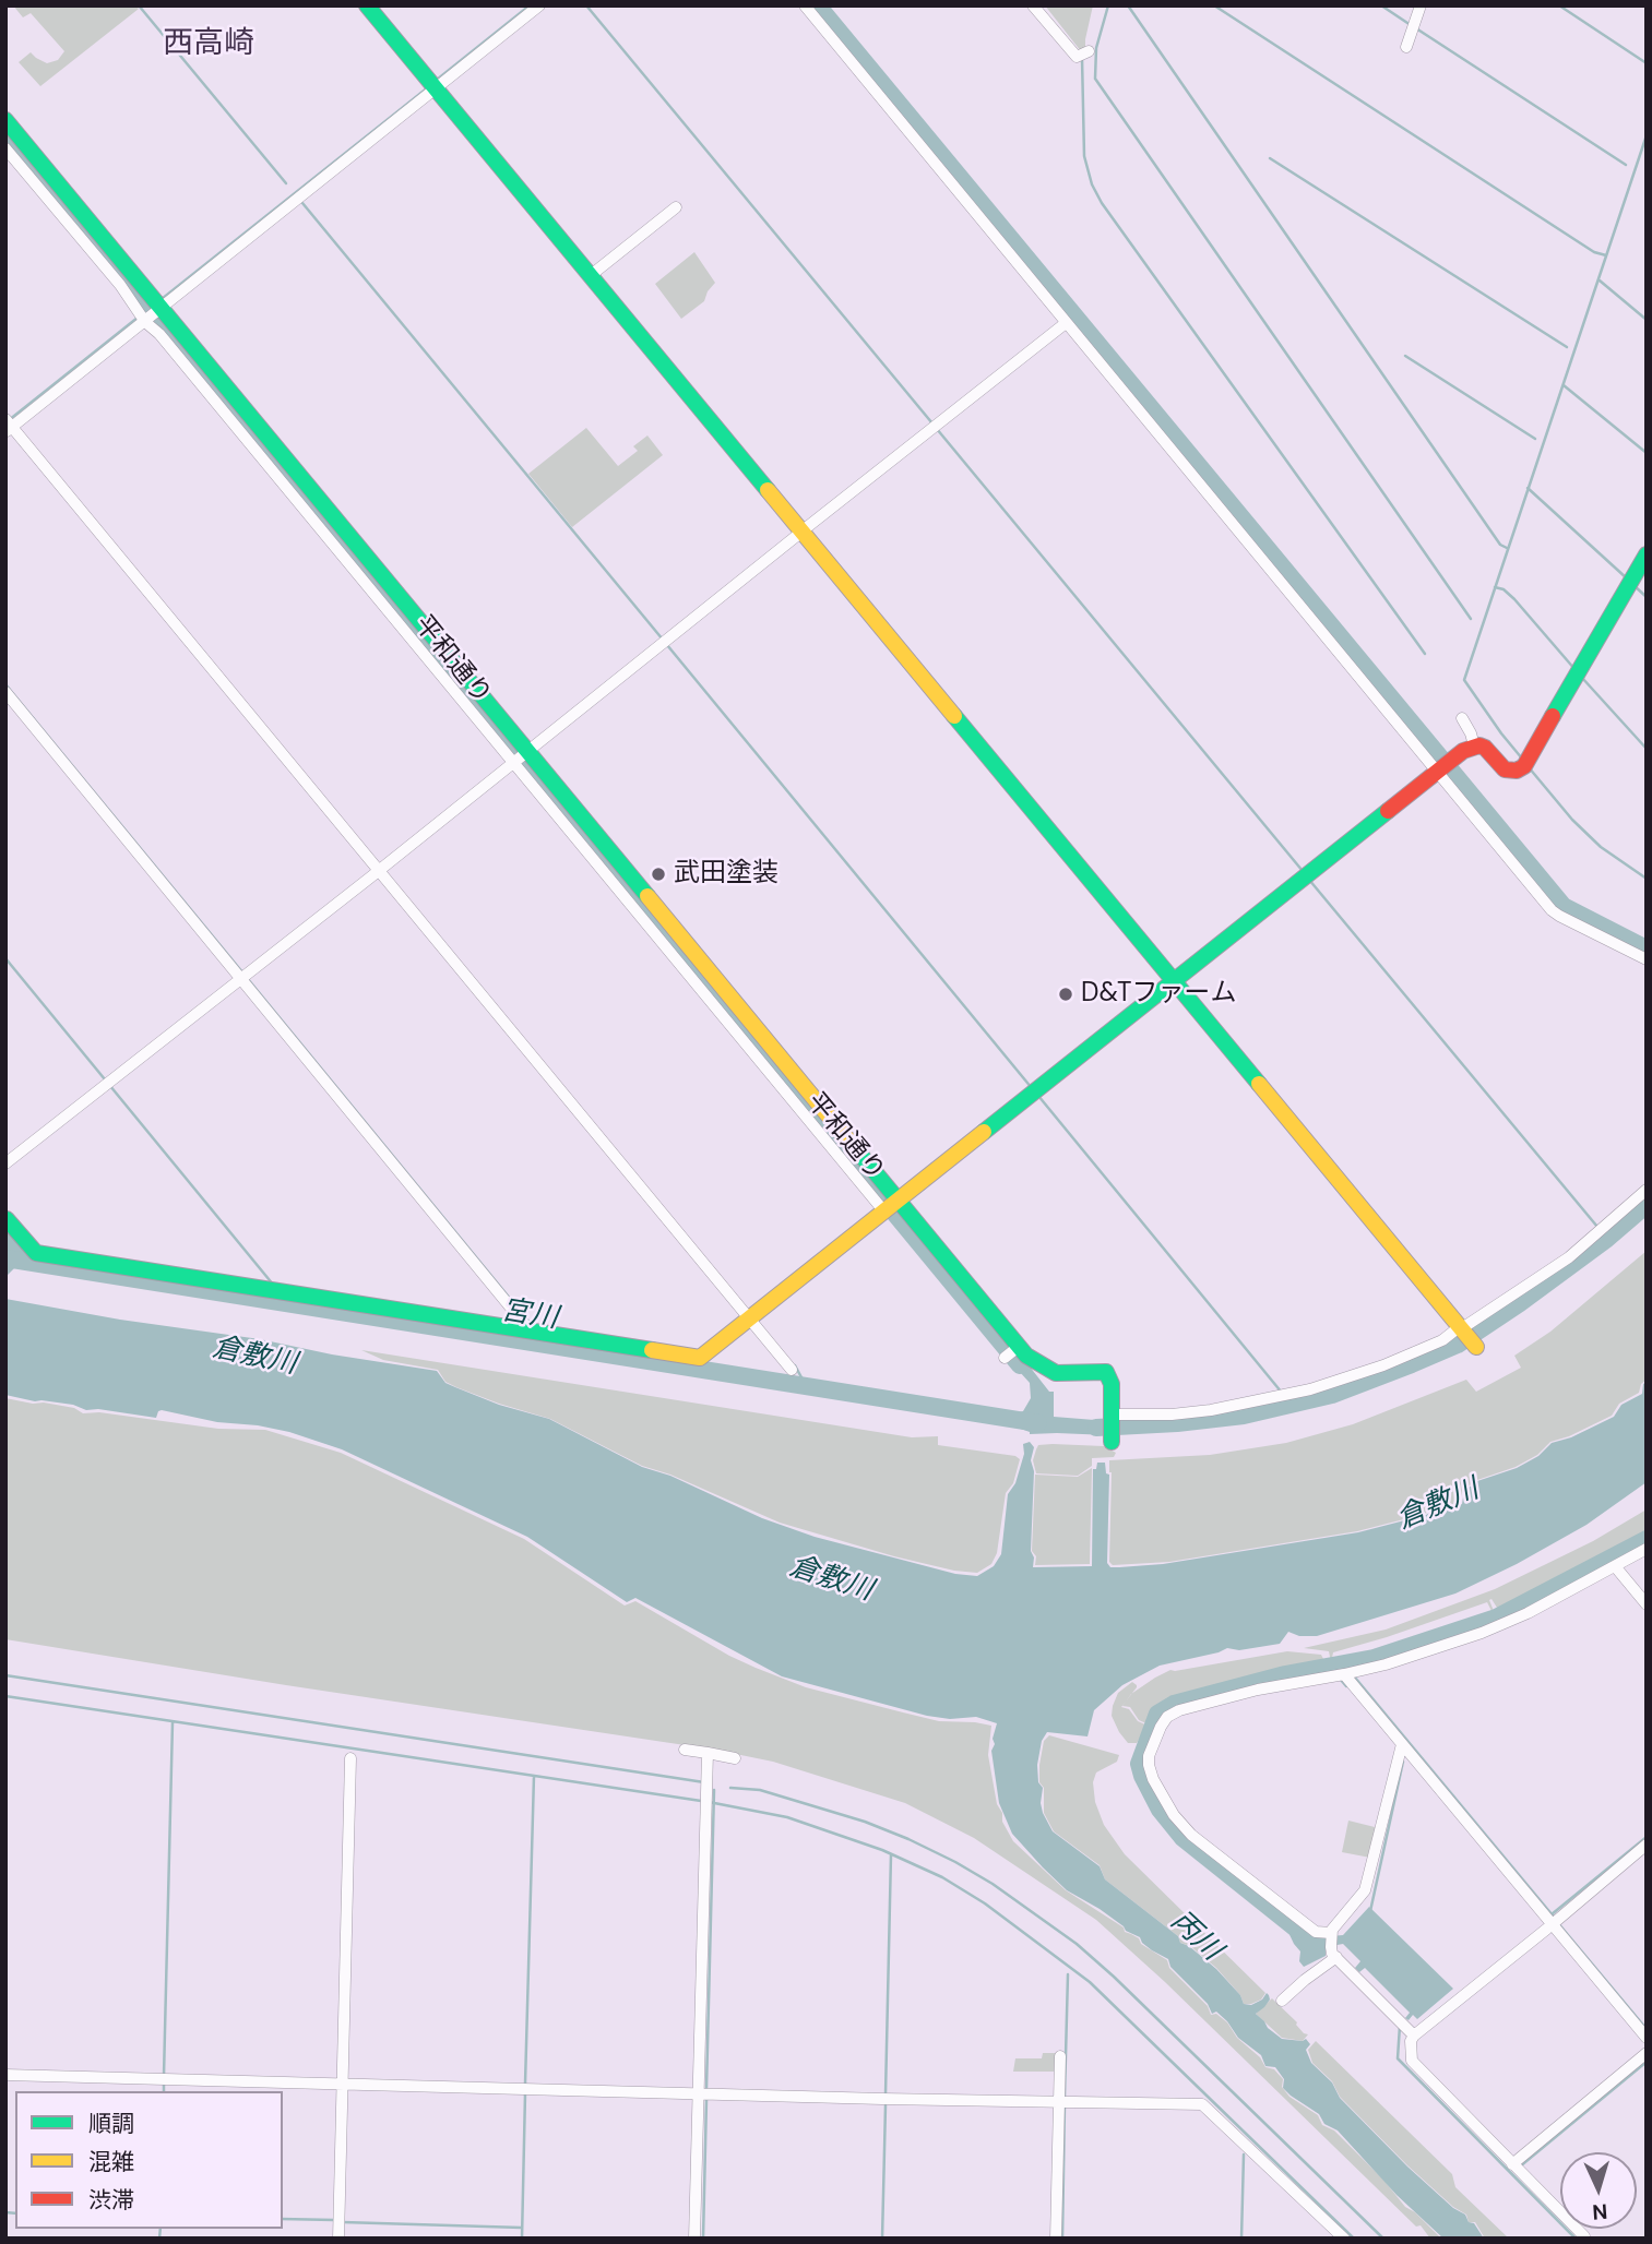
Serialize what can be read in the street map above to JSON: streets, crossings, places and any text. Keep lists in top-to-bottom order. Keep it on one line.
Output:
{"streets":{"street":["平和通り"]},"districts":["西高崎"],"water":["宮川","倉敷川","丙川"],"places":["武田塗装","D&Tファーム"],"legend":["順調","混雑","渋滞"],"north":"bottom"}
